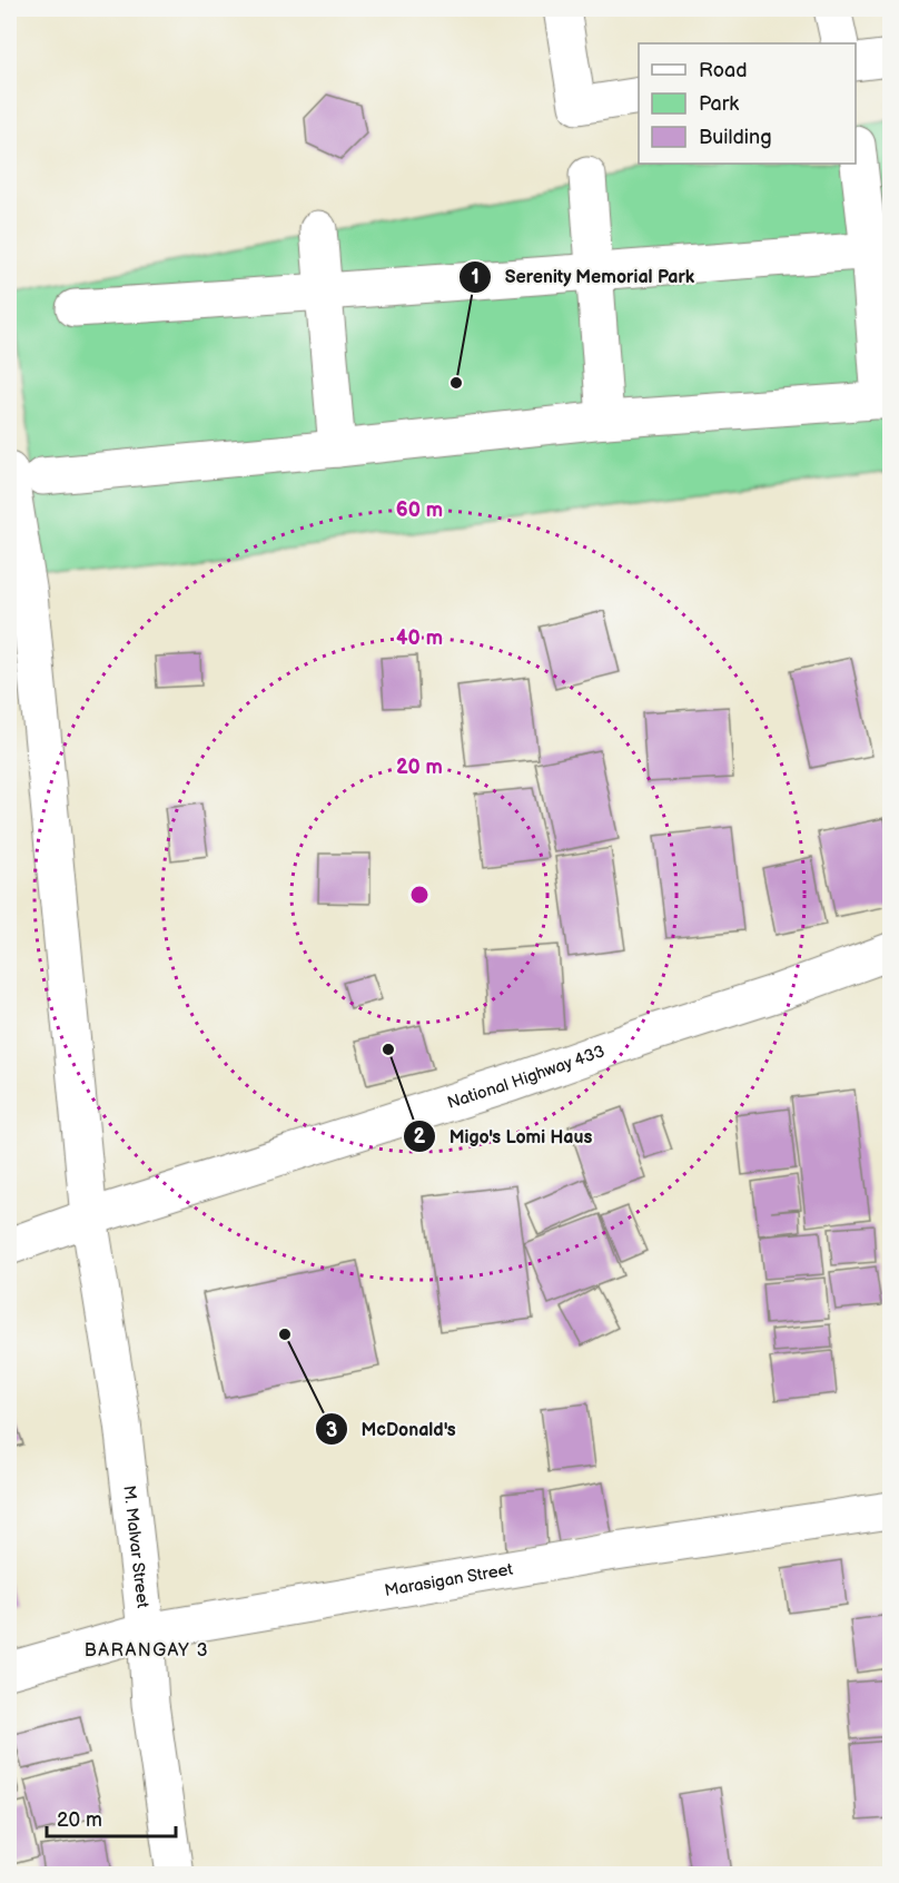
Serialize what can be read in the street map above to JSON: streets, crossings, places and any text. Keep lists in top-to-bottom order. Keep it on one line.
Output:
{"streets":{"street":["National Highway 433","M. Malvar Street","Marasigan Street"]},"crossings":[["National Highway 433","M. Malvar Street"],["M. Malvar Street","Marasigan Street"]],"districts":["BARANGAY 3"],"places":["Serenity Memorial Park","Migo's Lomi Haus","McDonald's"],"legend":["Road","Park","Building"],"scale_bar":"20 m","rings":["60 m","40 m","20 m"]}
